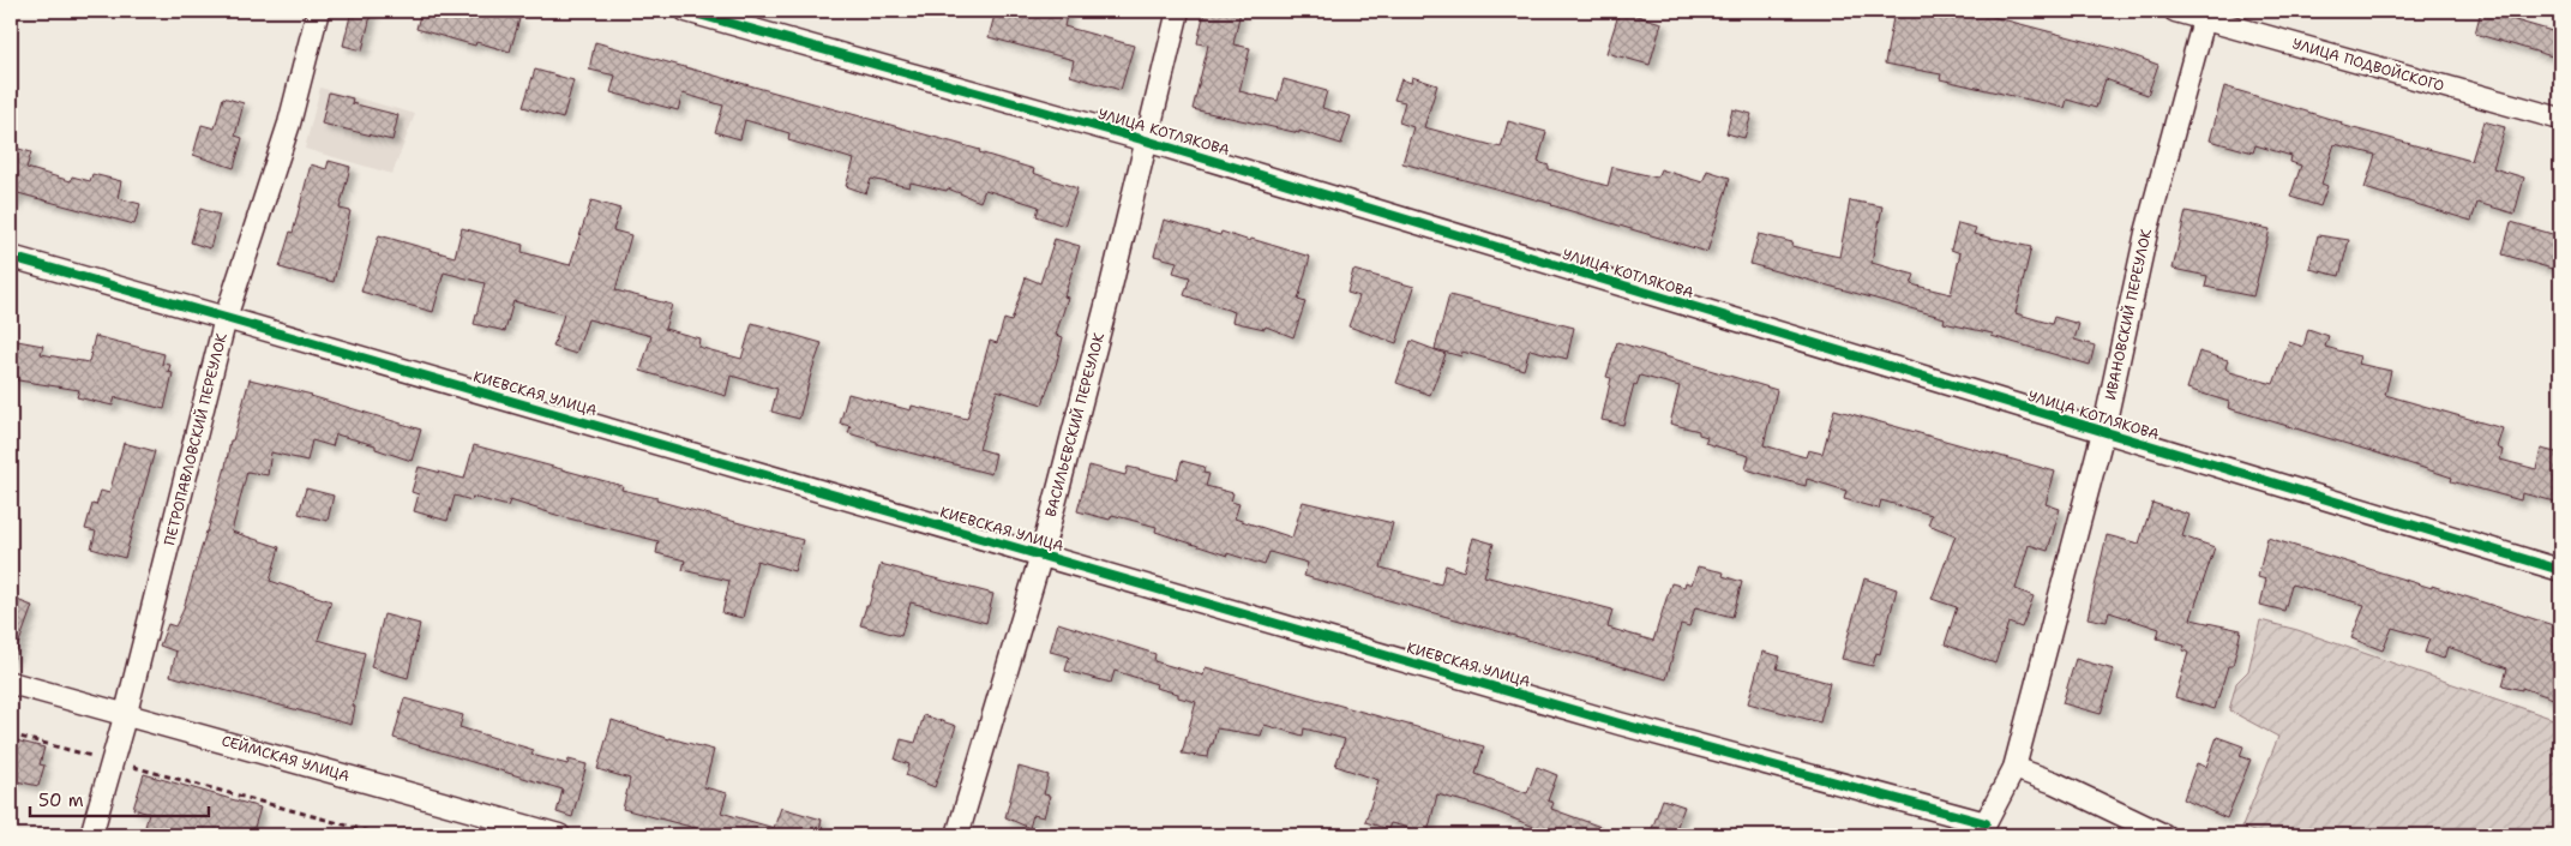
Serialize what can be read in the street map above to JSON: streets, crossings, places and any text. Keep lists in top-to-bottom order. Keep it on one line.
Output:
{"streets":{"street":["УЛИЦА ПОДВОЙСКОГО","УЛИЦА КОТЛЯКОВА","ИВАНОВСКИЙ ПЕРЕУЛОК","КИЕВСКАЯ УЛИЦА","ВАСИЛЬЕВСКИЙ ПЕРЕУЛОК","ПЕТРОПАВЛОВСКИЙ ПЕРЕУЛОК","СЕЙМСКАЯ УЛИЦА"]},"crossings":[["УЛИЦА ПОДВОЙСКОГО","ИВАНОВСКИЙ ПЕРЕУЛОК"],["УЛИЦА КОТЛЯКОВА","ИВАНОВСКИЙ ПЕРЕУЛОК"],["УЛИЦА КОТЛЯКОВА","ВАСИЛЬЕВСКИЙ ПЕРЕУЛОК"],["ИВАНОВСКИЙ ПЕРЕУЛОК","КИЕВСКАЯ УЛИЦА"],["КИЕВСКАЯ УЛИЦА","ВАСИЛЬЕВСКИЙ ПЕРЕУЛОК"],["КИЕВСКАЯ УЛИЦА","ПЕТРОПАВЛОВСКИЙ ПЕРЕУЛОК"],["ПЕТРОПАВЛОВСКИЙ ПЕРЕУЛОК","СЕЙМСКАЯ УЛИЦА"]],"scale_bar":"50 m"}
